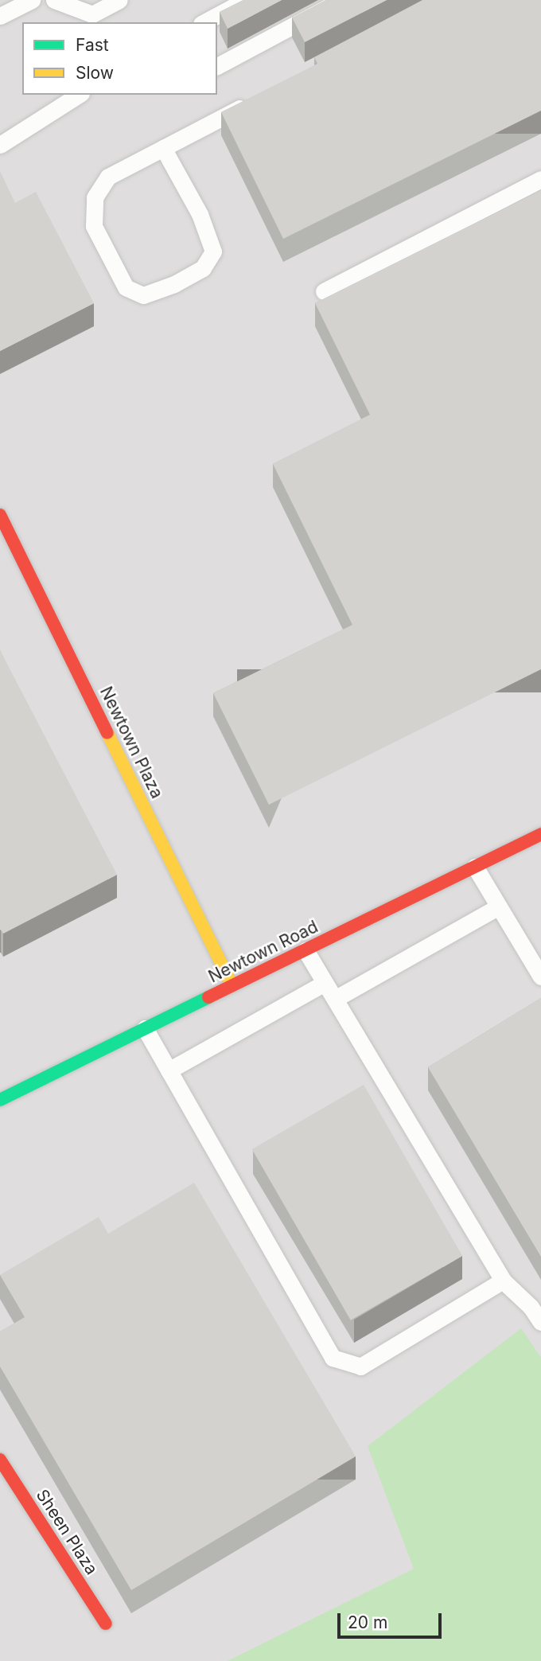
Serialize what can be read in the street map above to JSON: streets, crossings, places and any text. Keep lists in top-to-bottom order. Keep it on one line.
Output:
{"streets":{"street":["Newtown Plaza","Newtown Road","Sheen Plaza"]},"crossings":[["Newtown Plaza","Newtown Road"]],"legend":["Fast","Slow"],"scale_bar":"20 m"}
